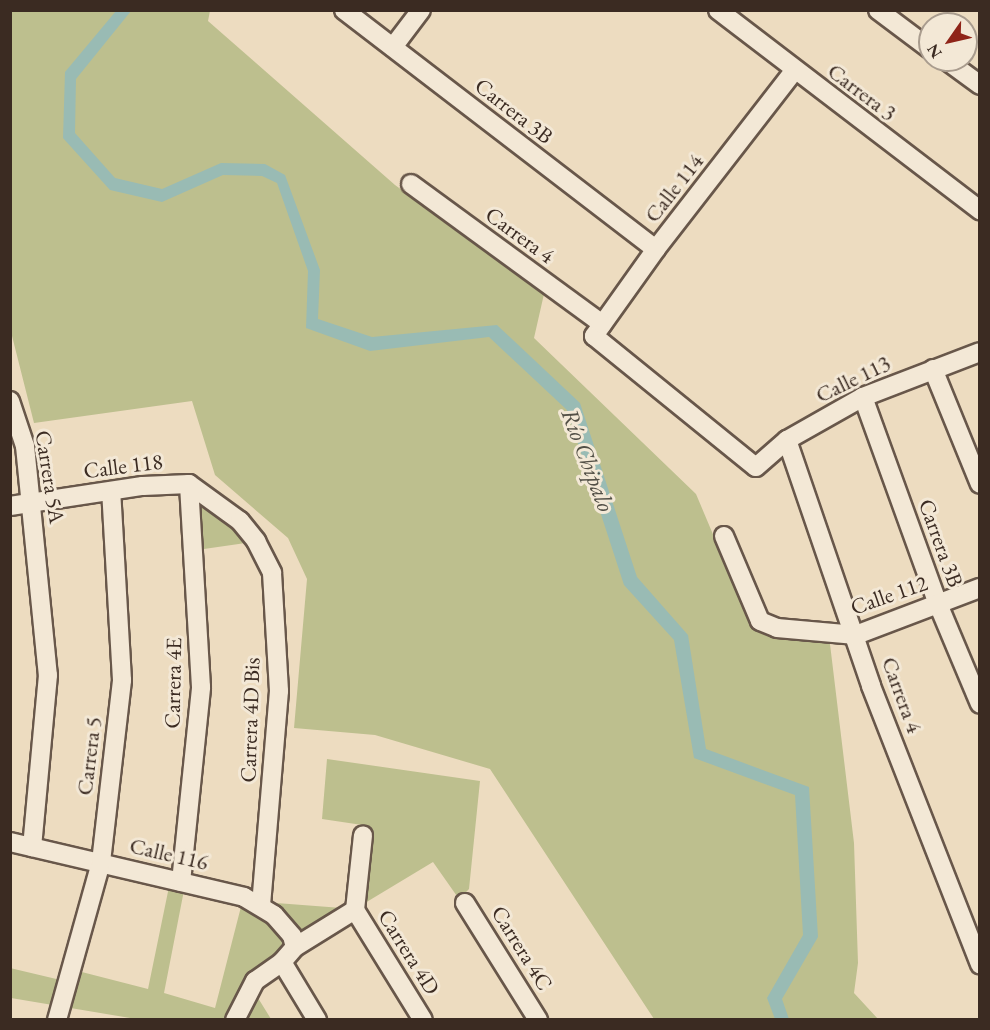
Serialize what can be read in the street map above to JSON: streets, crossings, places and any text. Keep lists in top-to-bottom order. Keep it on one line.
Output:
{"streets":{"street":["Carrera 3","Carrera 3B","Calle 114","Carrera 4","Calle 113","Calle 118","Carrera 5A","Calle 112","Carrera 4E","Carrera 4D Bis","Carrera 5","Calle 116","Carrera 4C","Carrera 4D"]},"crossings":[["Carrera 3","Calle 114"],["Carrera 3B","Calle 114"],["Carrera 3B","Calle 113"],["Carrera 3B","Calle 112"],["Calle 114","Carrera 4"],["Carrera 4","Calle 113"],["Carrera 4","Calle 112"],["Calle 118","Carrera 5A"],["Calle 118","Carrera 4E"],["Calle 118","Carrera 4D Bis"],["Calle 118","Carrera 5"],["Carrera 5A","Calle 116"],["Carrera 4E","Calle 116"],["Carrera 4D Bis","Calle 116"],["Carrera 5","Calle 116"]],"water":["Río Chipalo"],"north":"bottom left"}
